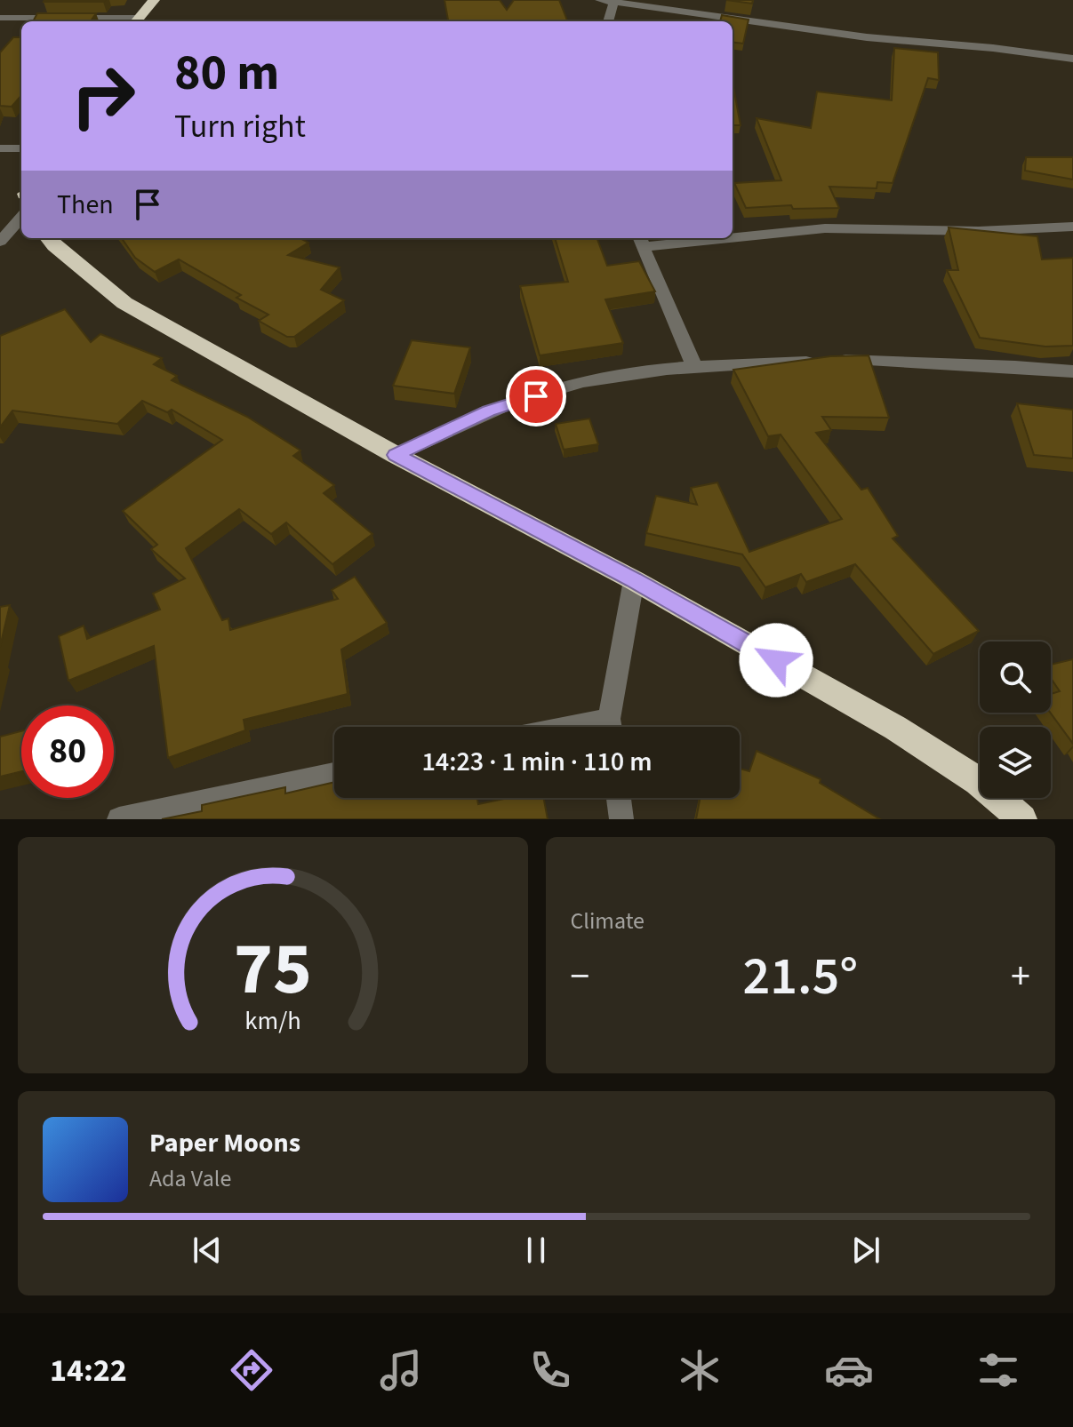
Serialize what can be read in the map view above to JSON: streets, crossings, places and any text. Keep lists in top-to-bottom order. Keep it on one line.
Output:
{"page":{"turn":["80 m","Turn right"],"then":"Then","limit":"80","trip":"14:23 · 1 min · 110 m","tile":"Climate","heat":["−","21.5°","+"],"song":["Paper Moons","Ada Vale"],"tabs":"14:22","gauge":["75","km/h"]}}
